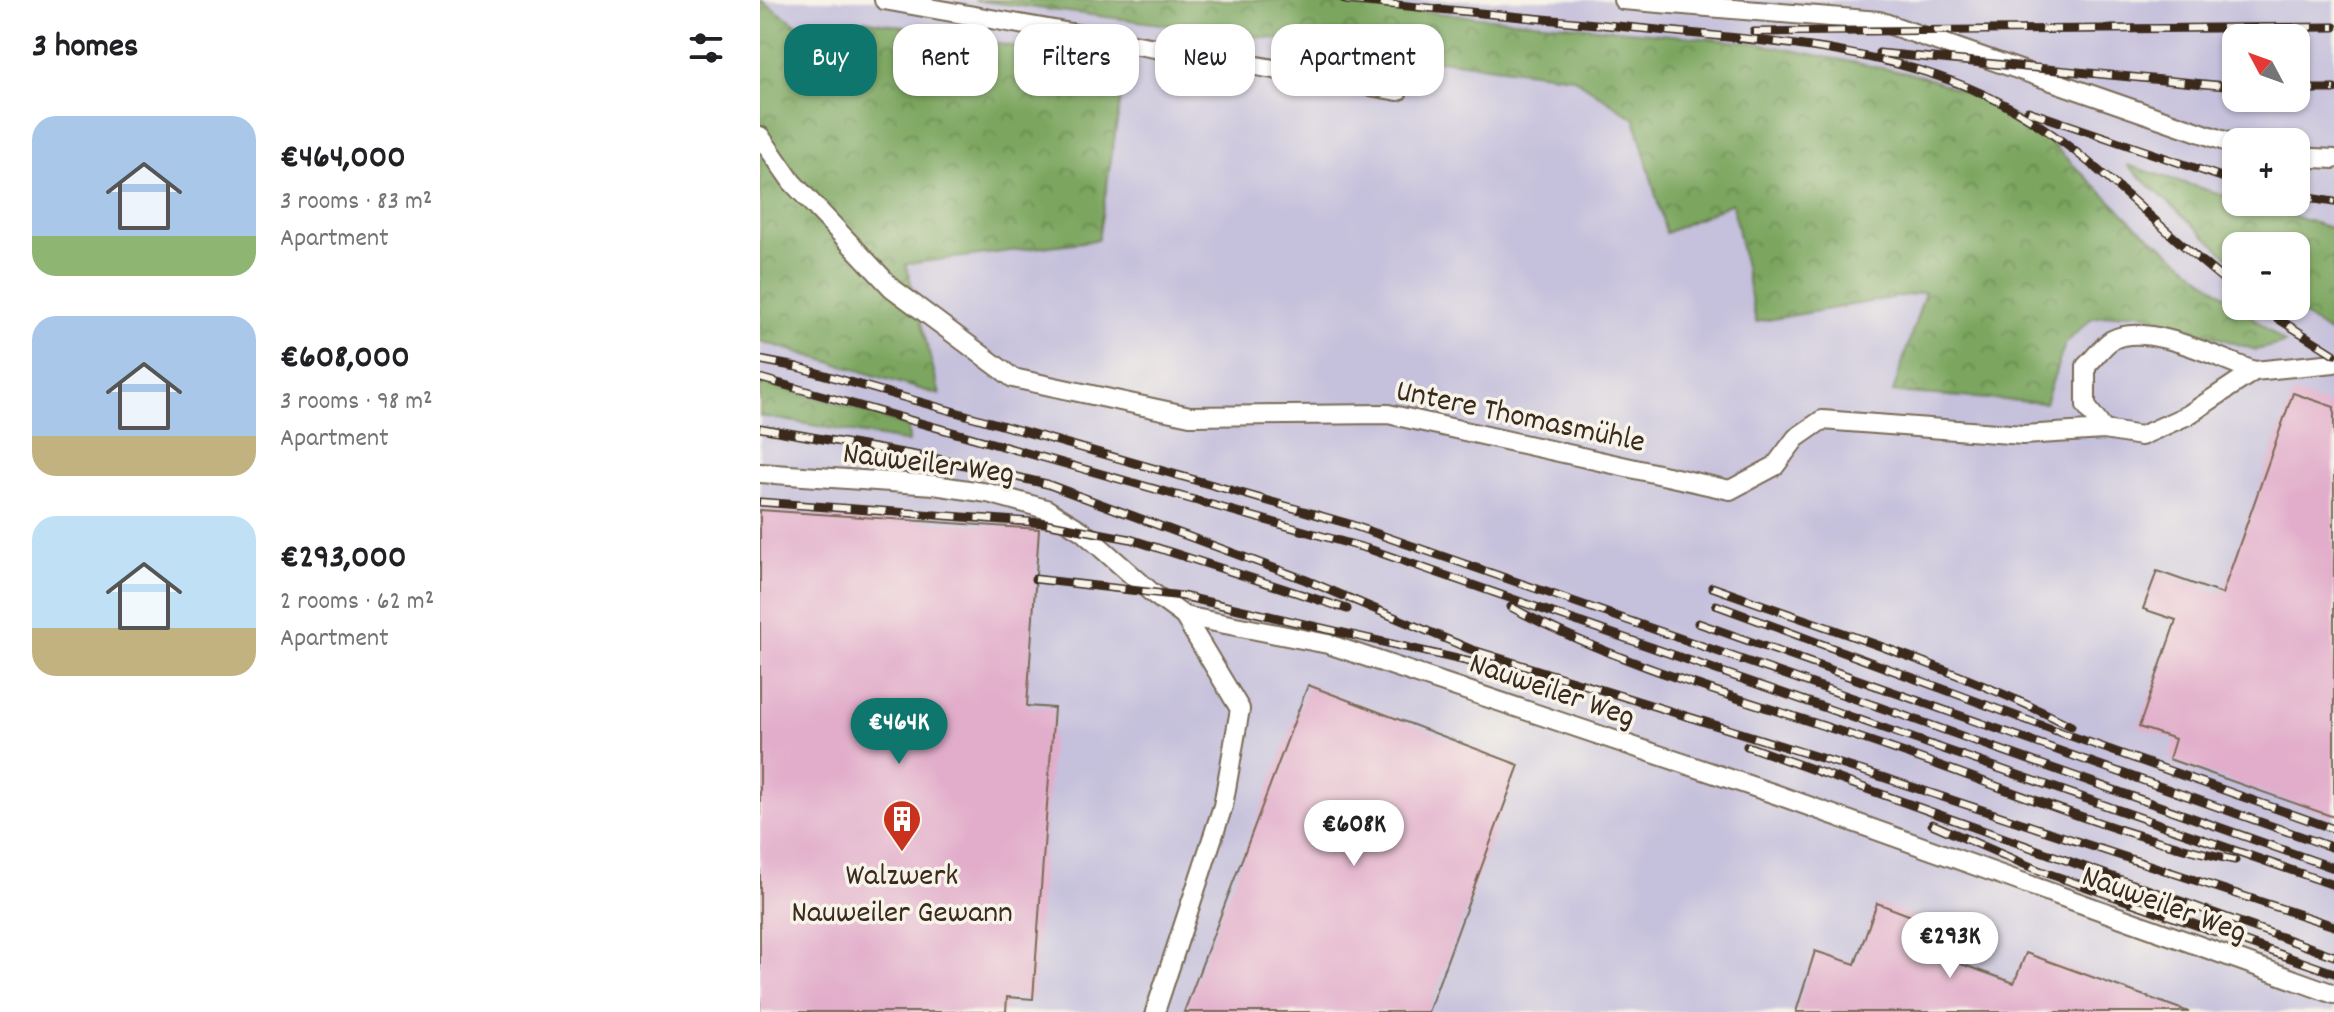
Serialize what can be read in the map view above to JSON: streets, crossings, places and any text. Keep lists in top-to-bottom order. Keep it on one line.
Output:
{"streets":{"lane":["Untere Thomasmühle","Nauweiler Weg"]},"places":{"building":["Walzwerk Nauweiler Gewann"]},"north":"top left","page":{"heading":"3 homes","map_buttons":["+","−"],"chip":["Buy","Rent","Filters","New","Apartment"],"list":[{"name":"€464,000","note":"3 rooms · 83 m² · Apartment"},{"name":"€608,000","note":"3 rooms · 98 m² · Apartment"},{"name":"€293,000","note":"2 rooms · 62 m² · Apartment"}],"price":["€464K","€608K","€293K"]}}
